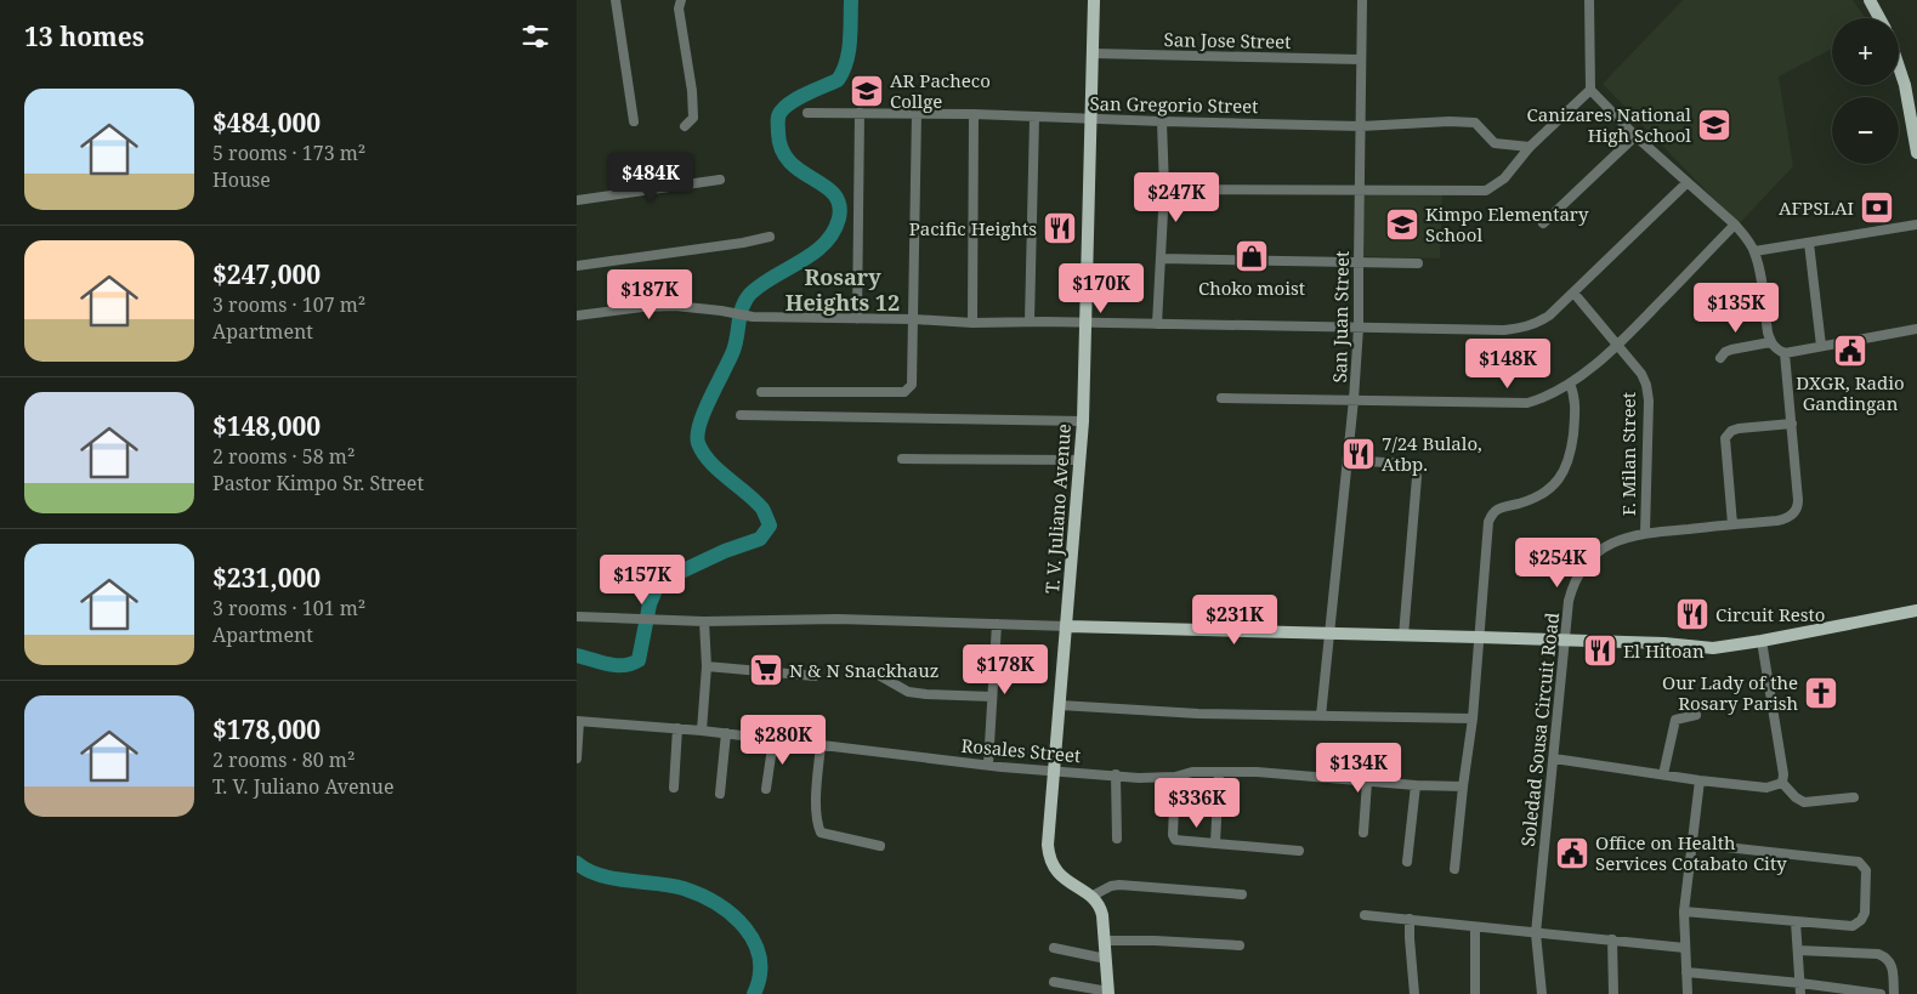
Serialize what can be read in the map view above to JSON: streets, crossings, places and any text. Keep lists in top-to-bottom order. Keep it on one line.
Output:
{"streets":{"main road":["T. V. Juliano Avenue"],"street":["San Jose Street","San Gregorio Street","San Juan Street","F. Milan Street","Soledad Sousa Circuit Road","Rosales Street"]},"crossings":[["San Jose Street","San Juan Street"],["San Jose Street","T. V. Juliano Avenue"],["San Gregorio Street","San Juan Street"],["San Gregorio Street","T. V. Juliano Avenue"],["F. Milan Street","Soledad Sousa Circuit Road"],["T. V. Juliano Avenue","Rosales Street"]],"districts":["Rosary Heights 12"],"places":{"school or university":["AR Pacheco Collge","Canizares National High School","Kimpo Elementary School"],"bank":["AFPSLAI"],"restaurant":["Pacific Heights","7/24 Bulalo, Atbp.","Circuit Resto","El Hitoan"],"shop":["Choko moist"],"public building":["DXGR, Radio Gandingan","Office on Health Services Cotabato City"],"supermarket":["N & N Snackhauz"],"church":["Our Lady of the Rosary Parish"]},"page":{"heading":"13 homes","map_buttons":["+","−"],"list":[{"name":"$484,000","note":"5 rooms · 173 m² · House"},{"name":"$247,000","note":"3 rooms · 107 m² · Apartment"},{"name":"$148,000","note":"2 rooms · 58 m² · Pastor Kimpo Sr. Street"},{"name":"$231,000","note":"3 rooms · 101 m² · Apartment"},{"name":"$178,000","note":"2 rooms · 80 m² · T. V. Juliano Avenue"}],"price":["$484K","$247K","$170K","$187K","$135K","$148K","$254K","$157K","$231K","$178K","$280K","$134K","$336K"]}}
